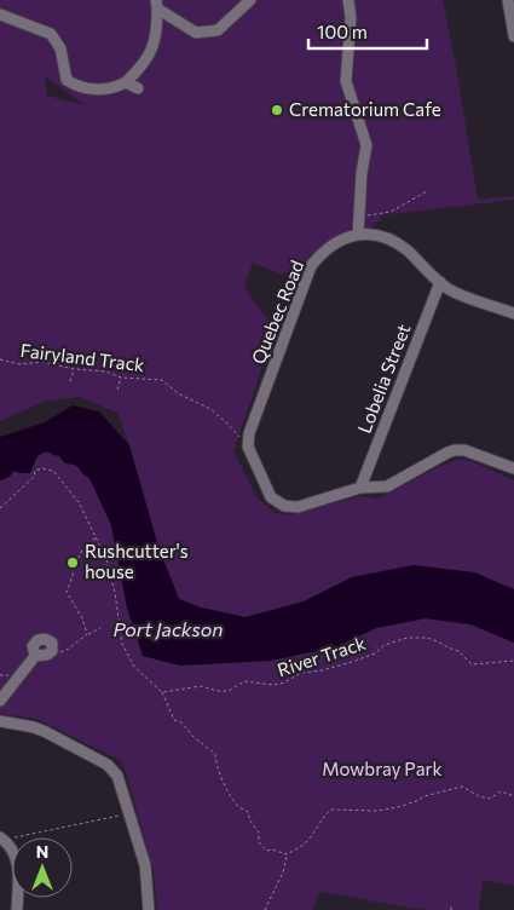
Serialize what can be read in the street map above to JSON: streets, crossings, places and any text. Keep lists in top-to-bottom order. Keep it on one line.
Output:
{"streets":{"street":["Quebec Road","Lobelia Street"],"path":["Fairyland Track","River Track"]},"crossings":[["Quebec Road","Fairyland Track"]],"water":["Port Jackson"],"parks":["Mowbray Park"],"places":["Crematorium Cafe","Rushcutter's house"],"scale_bar":"100 m","north":"top"}
